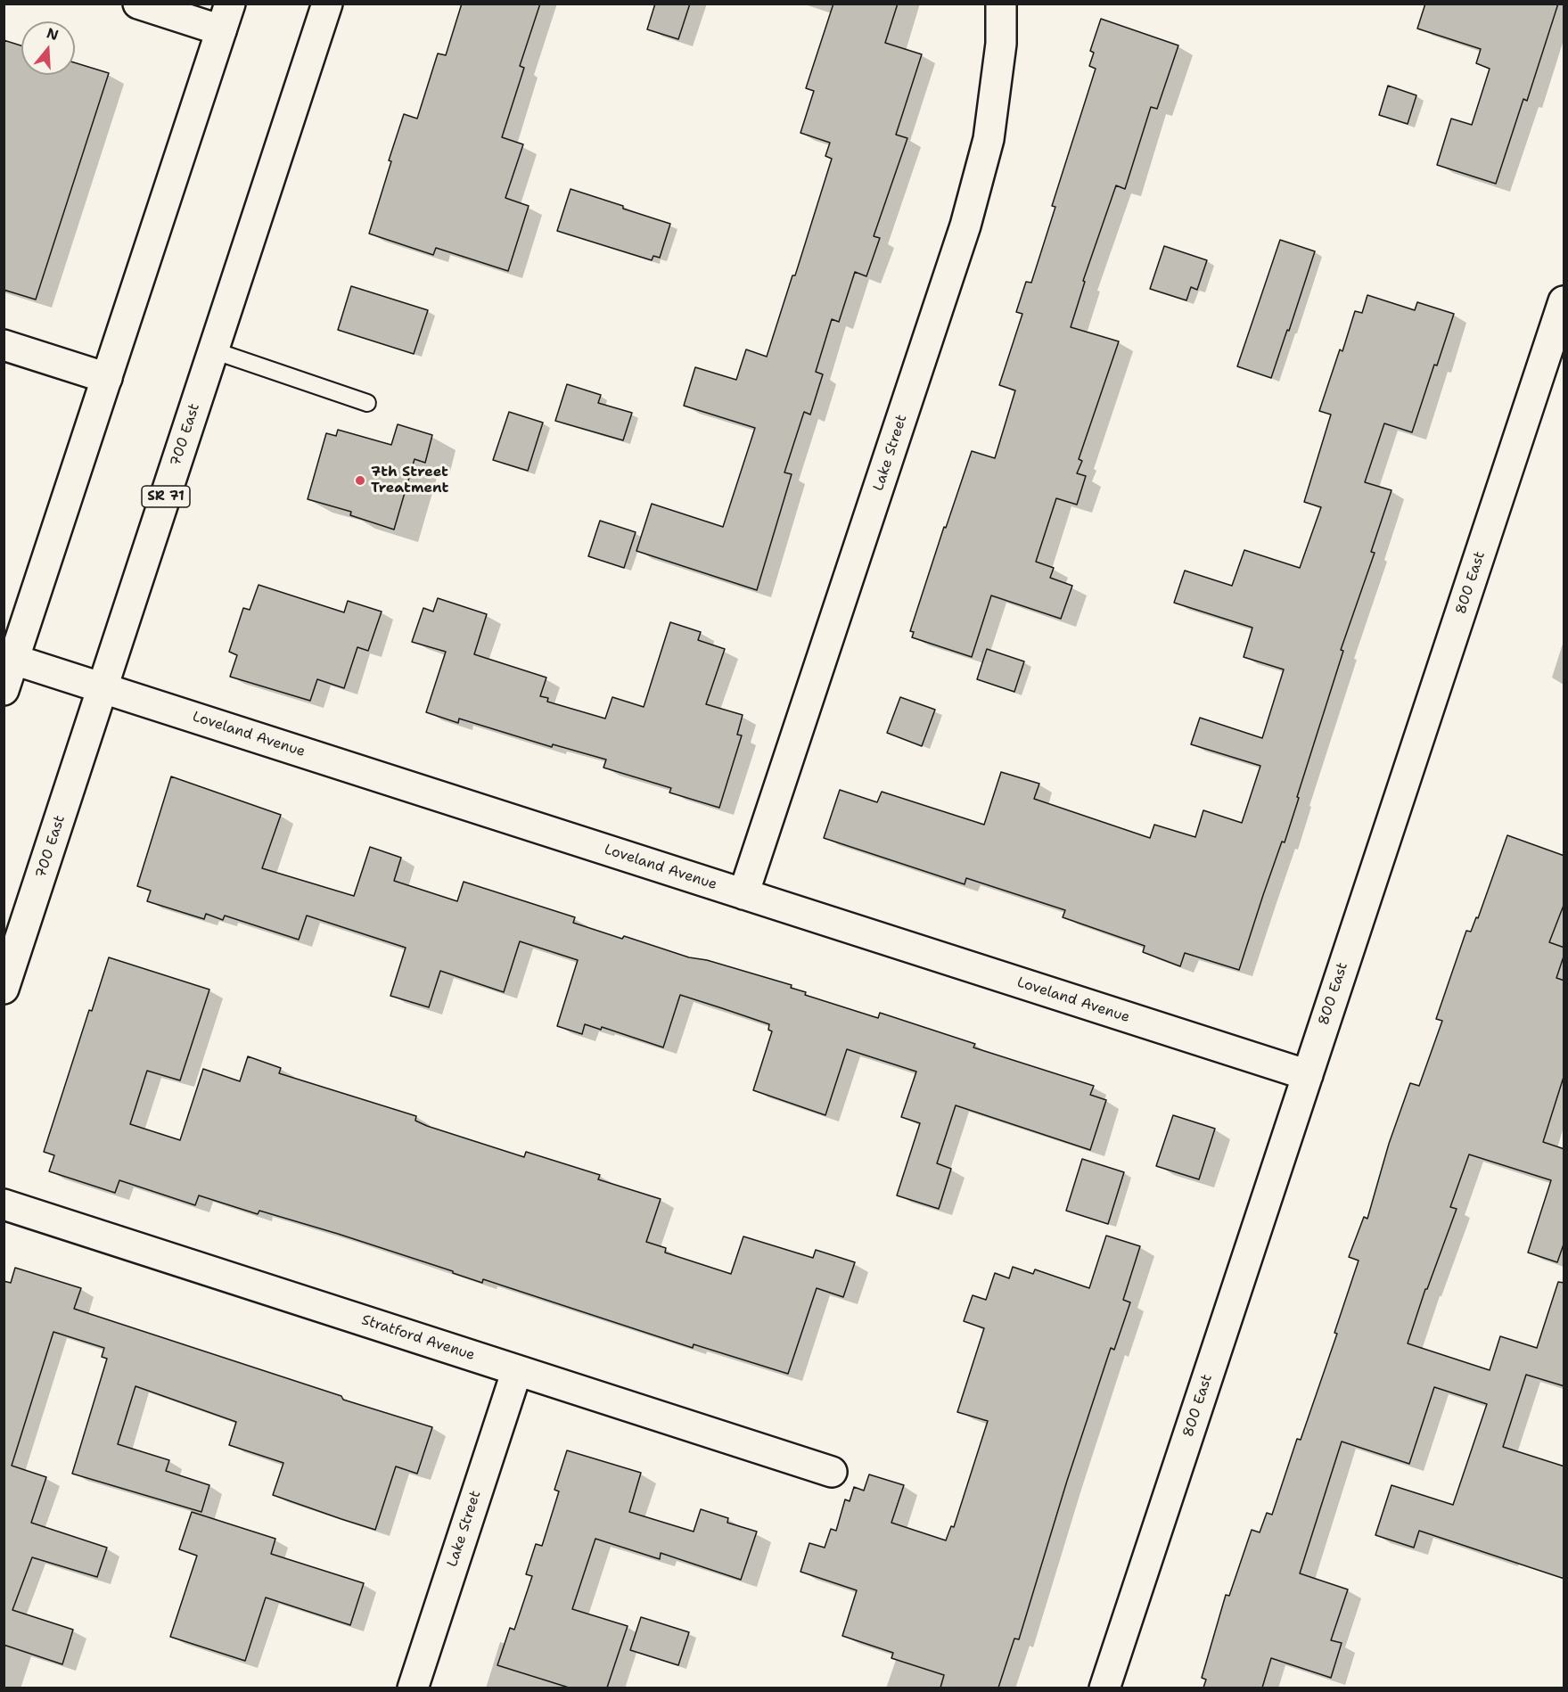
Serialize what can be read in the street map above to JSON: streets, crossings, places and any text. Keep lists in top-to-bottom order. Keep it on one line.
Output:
{"streets":{"street":["700 East","Lake Street","SR 71","800 East","Loveland Avenue","Stratford Avenue"]},"crossings":[["700 East","Loveland Avenue"],["Lake Street","Loveland Avenue"],["Lake Street","Stratford Avenue"],["800 East","Loveland Avenue"]],"places":["7th Street Treatment"],"north":"top"}
